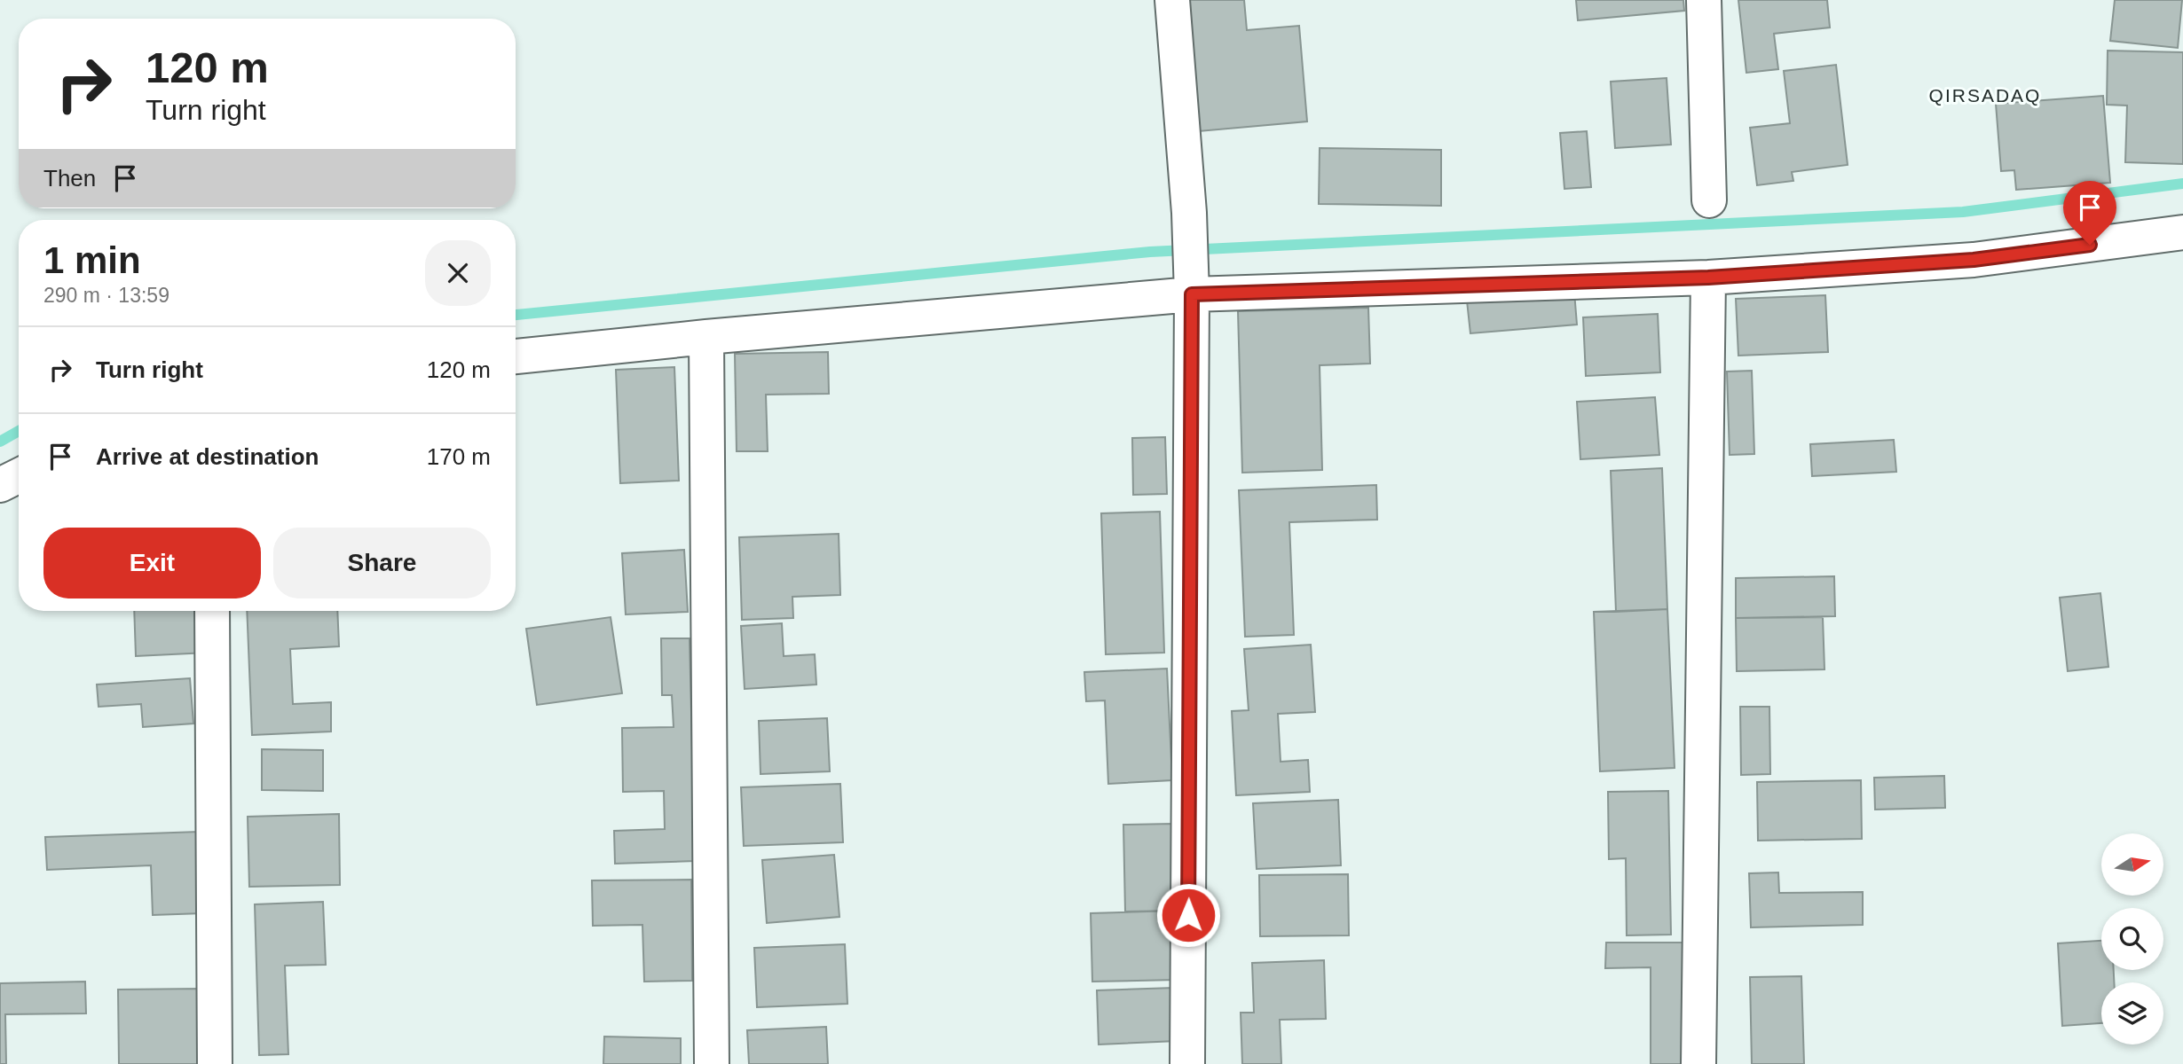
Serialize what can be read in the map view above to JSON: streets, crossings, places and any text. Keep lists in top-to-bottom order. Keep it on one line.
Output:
{"districts":["QIRSADAQ"],"north":"right","page":{"turn":["120 m","Turn right"],"then":"Then","heading":["1 min","290 m · 13:59"],"list":[{"name":"Turn right","value":"120 m"},{"name":"Arrive at destination","value":"170 m"}],"buttons":["Exit","Share"]}}
